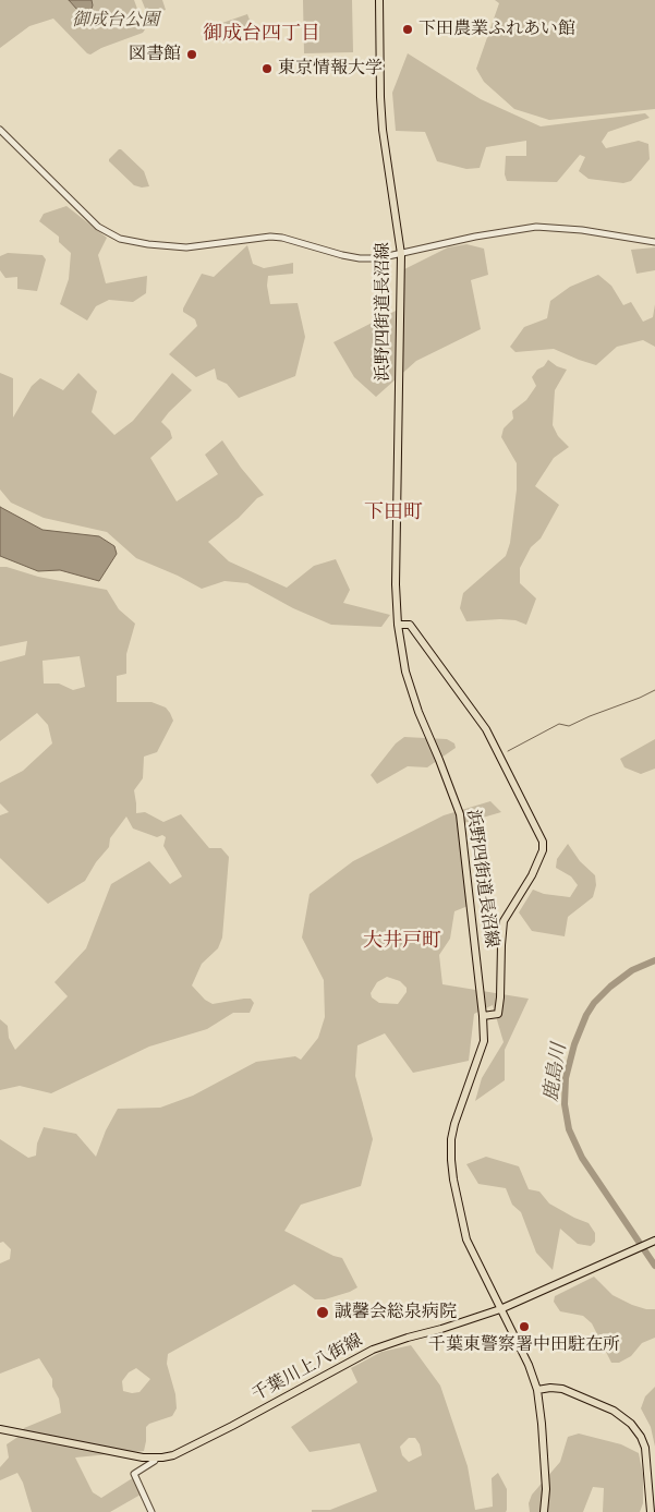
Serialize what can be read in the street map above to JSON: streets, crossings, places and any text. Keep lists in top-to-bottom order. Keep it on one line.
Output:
{"streets":{"main road":["浜野四街道長沼線","千葉川上八街線"]},"crossings":[["浜野四街道長沼線","千葉川上八街線"]],"districts":["御成台四丁目","下田町","大井戸町"],"water":["鹿島川"],"parks":["御成台公園"],"places":["下田農業ふれあい館","図書館","東京情報大学","誠馨会総泉病院","千葉東警察署中田駐在所"]}
